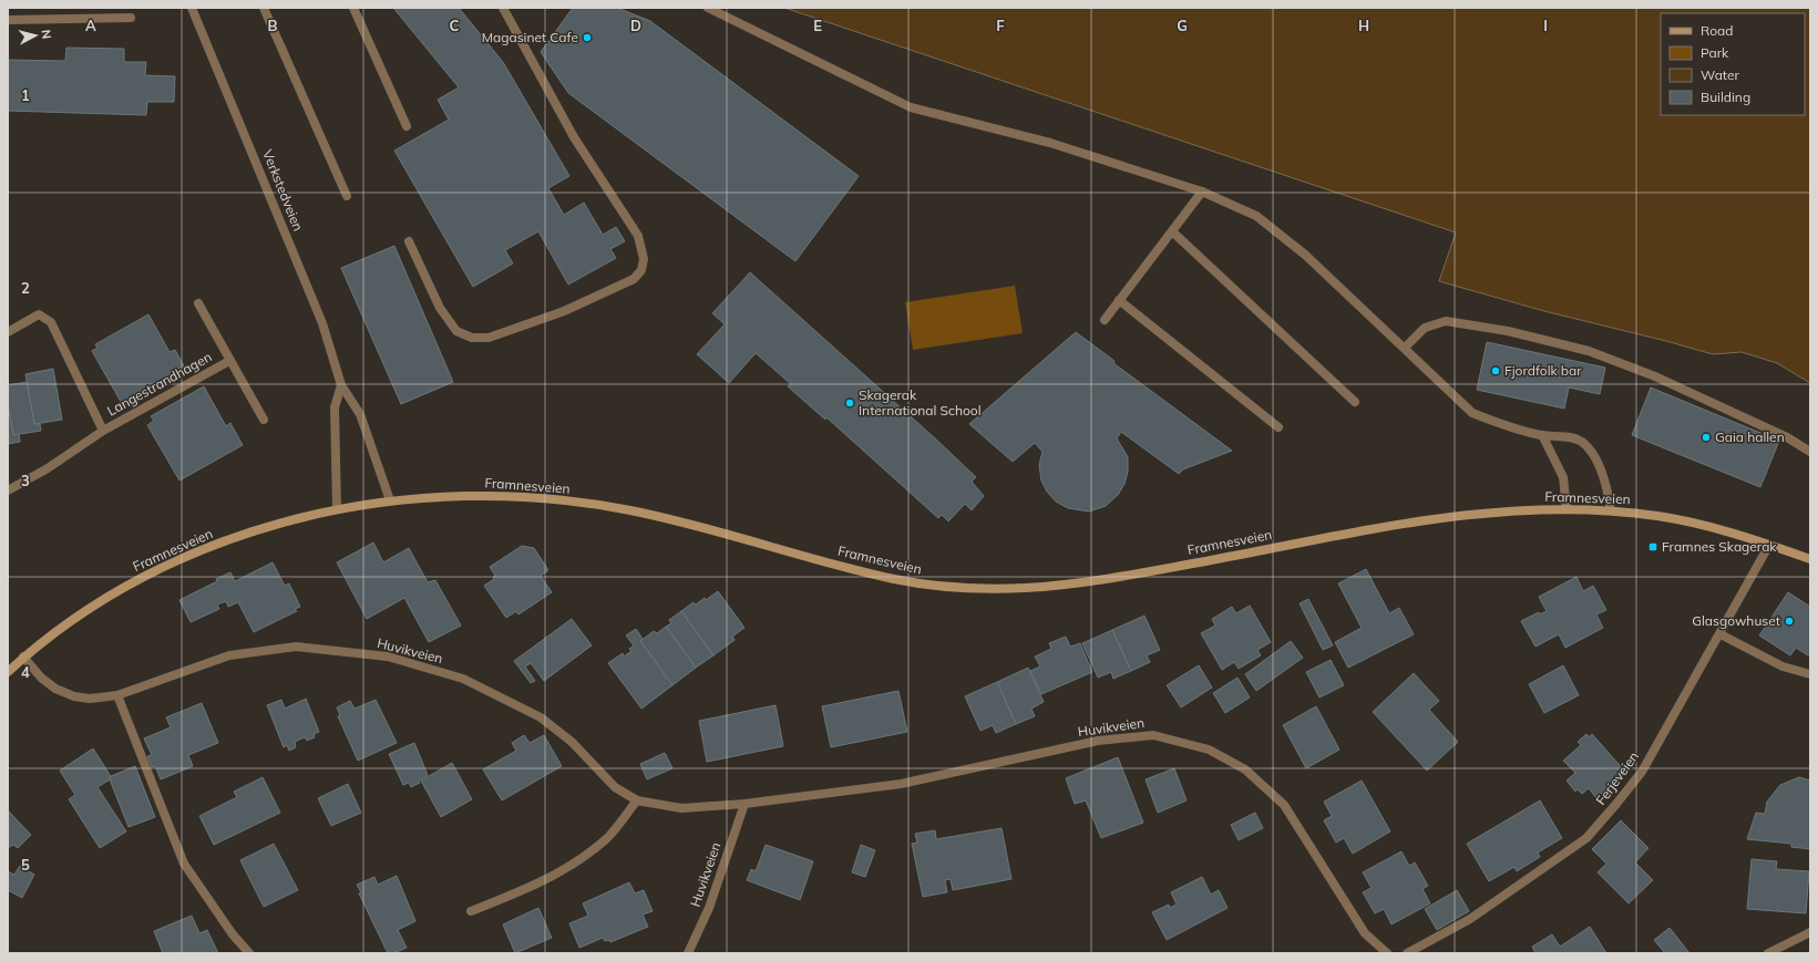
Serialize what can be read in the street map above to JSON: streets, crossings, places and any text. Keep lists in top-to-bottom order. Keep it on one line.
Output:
{"streets":{"main road":["Framnesveien"],"street":["Verkstedveien","Langestrandhagen","Huvikveien","Ferjeveien"]},"crossings":[["Verkstedveien","Framnesveien"],["Framnesveien","Huvikveien"],["Framnesveien","Ferjeveien"]],"places":{"other":["Magasinet Cafe","Fjordfolk bar","Skagerak International School","Gaia hallen","Glasgowhuset"],"transit":["Framnes Skagerak"]},"legend":["Road","Park","Water","Building"],"north":"right","grid":{"columns":["A","B","C","D","E","F","G","H","I"],"rows":["1","2","3","4","5"]}}
